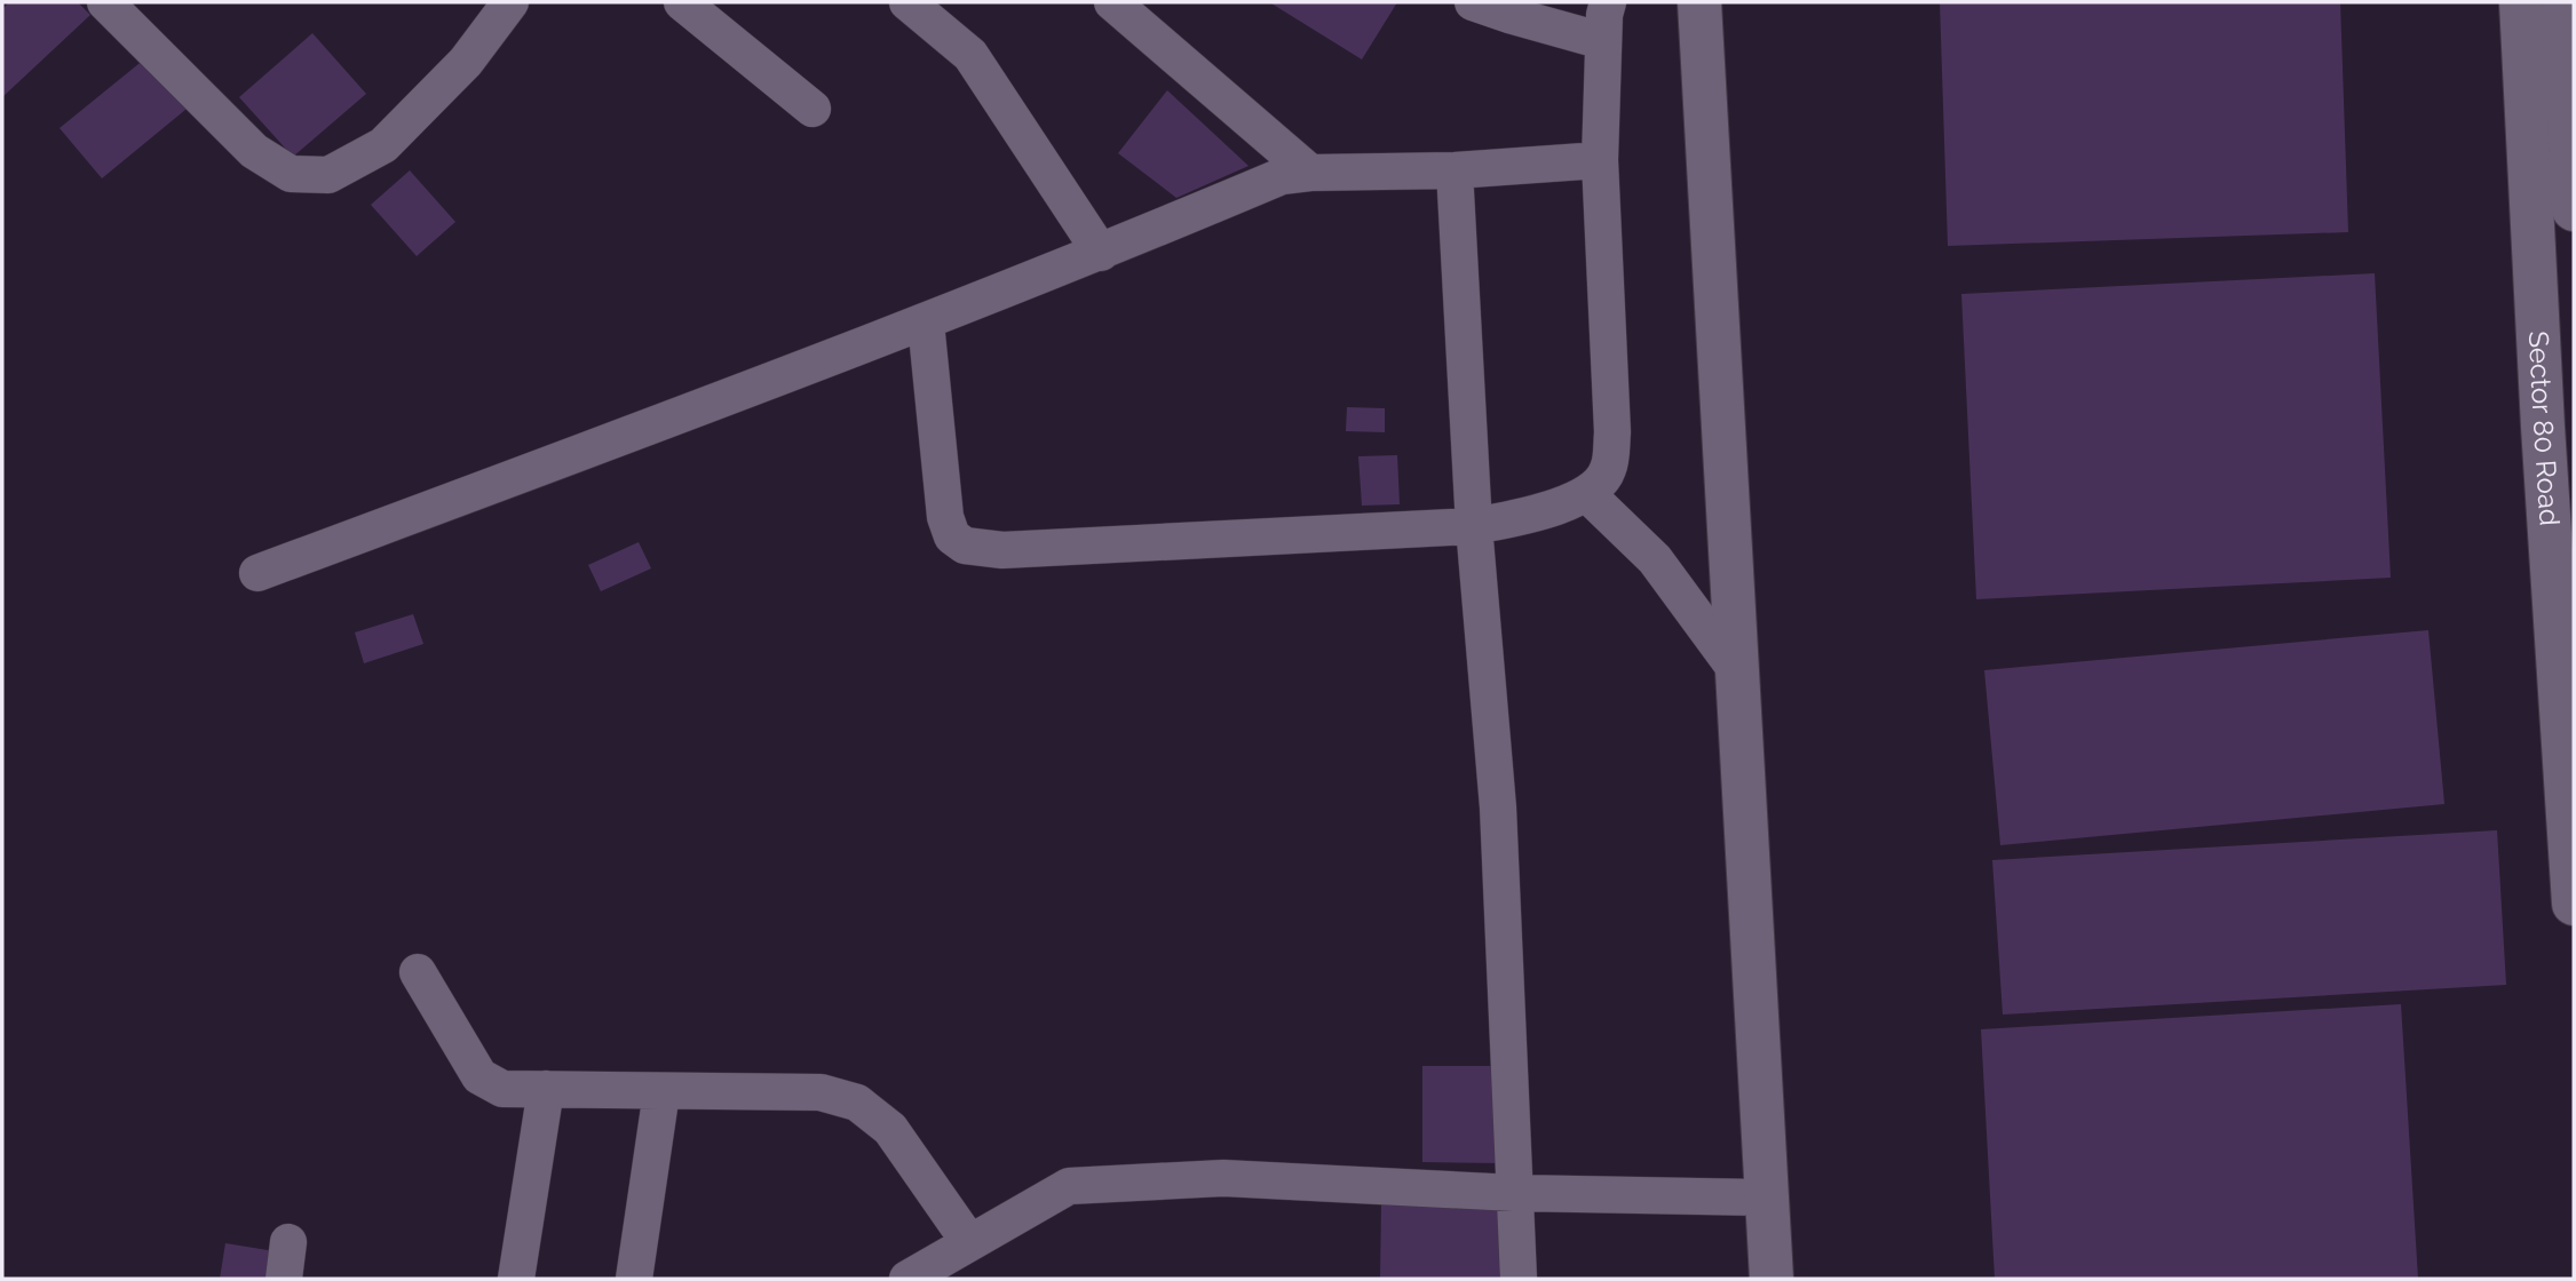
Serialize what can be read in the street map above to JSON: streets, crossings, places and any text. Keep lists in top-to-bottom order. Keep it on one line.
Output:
{"streets":{"street":["Sector 80 Road"]}}
